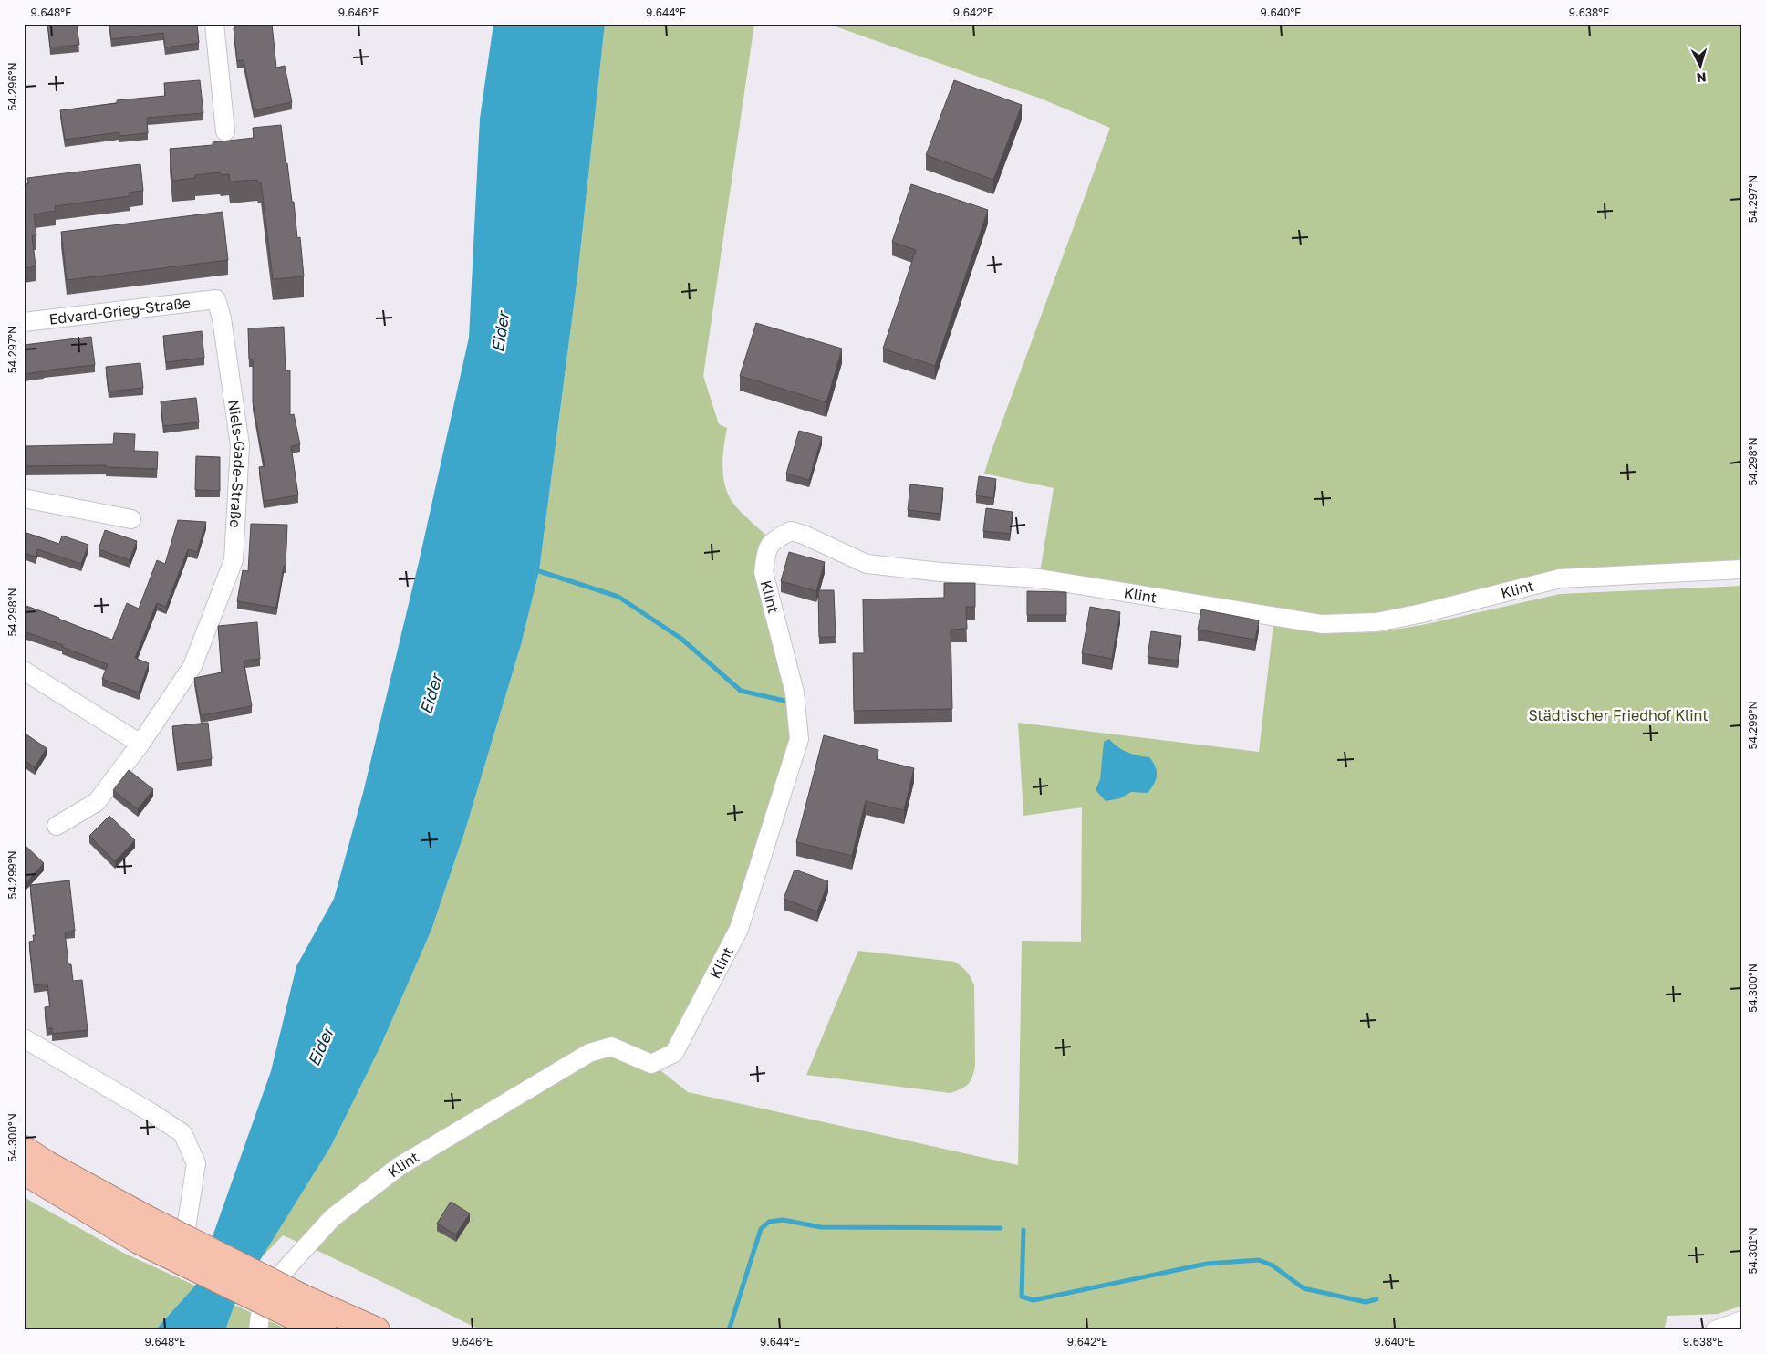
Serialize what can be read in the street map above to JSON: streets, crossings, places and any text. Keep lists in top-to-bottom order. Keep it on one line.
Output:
{"streets":{"street":["Edvard-Grieg-Straße","Niels-Gade-Straße","Klint"]},"crossings":[["Edvard-Grieg-Straße","Niels-Gade-Straße"]],"water":["Eider"],"parks":["Städtischer Friedhof Klint"],"north":"bottom","coordinates":["9.648°E","9.646°E","9.644°E","9.642°E","9.640°E","9.638°E","54.296°N","54.297°N","54.298°N","54.299°N","54.300°N","54.301°N"]}
